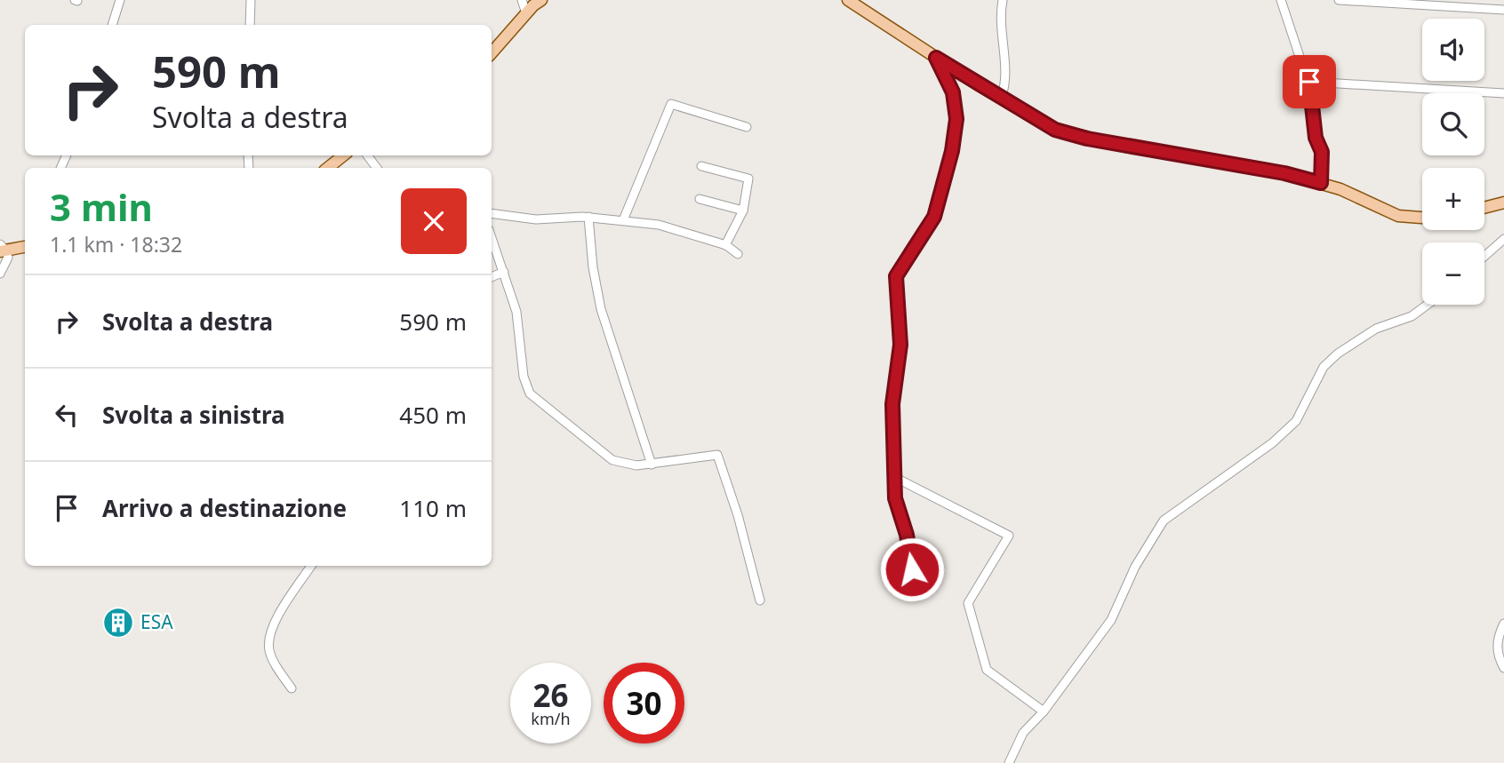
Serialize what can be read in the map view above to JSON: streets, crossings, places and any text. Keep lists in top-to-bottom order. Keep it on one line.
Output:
{"places":{"building":["ESA"]},"page":{"map_buttons":["+","−"],"turn":["590 m","Svolta a destra"],"heading":["3 min","1.1 km · 18:32"],"list":[{"name":"Svolta a destra","value":"590 m"},{"name":"Svolta a sinistra","value":"450 m"},{"name":"Arrivo a destinazione","value":"110 m"}],"speed":"26 km/h","limit":"30"}}
